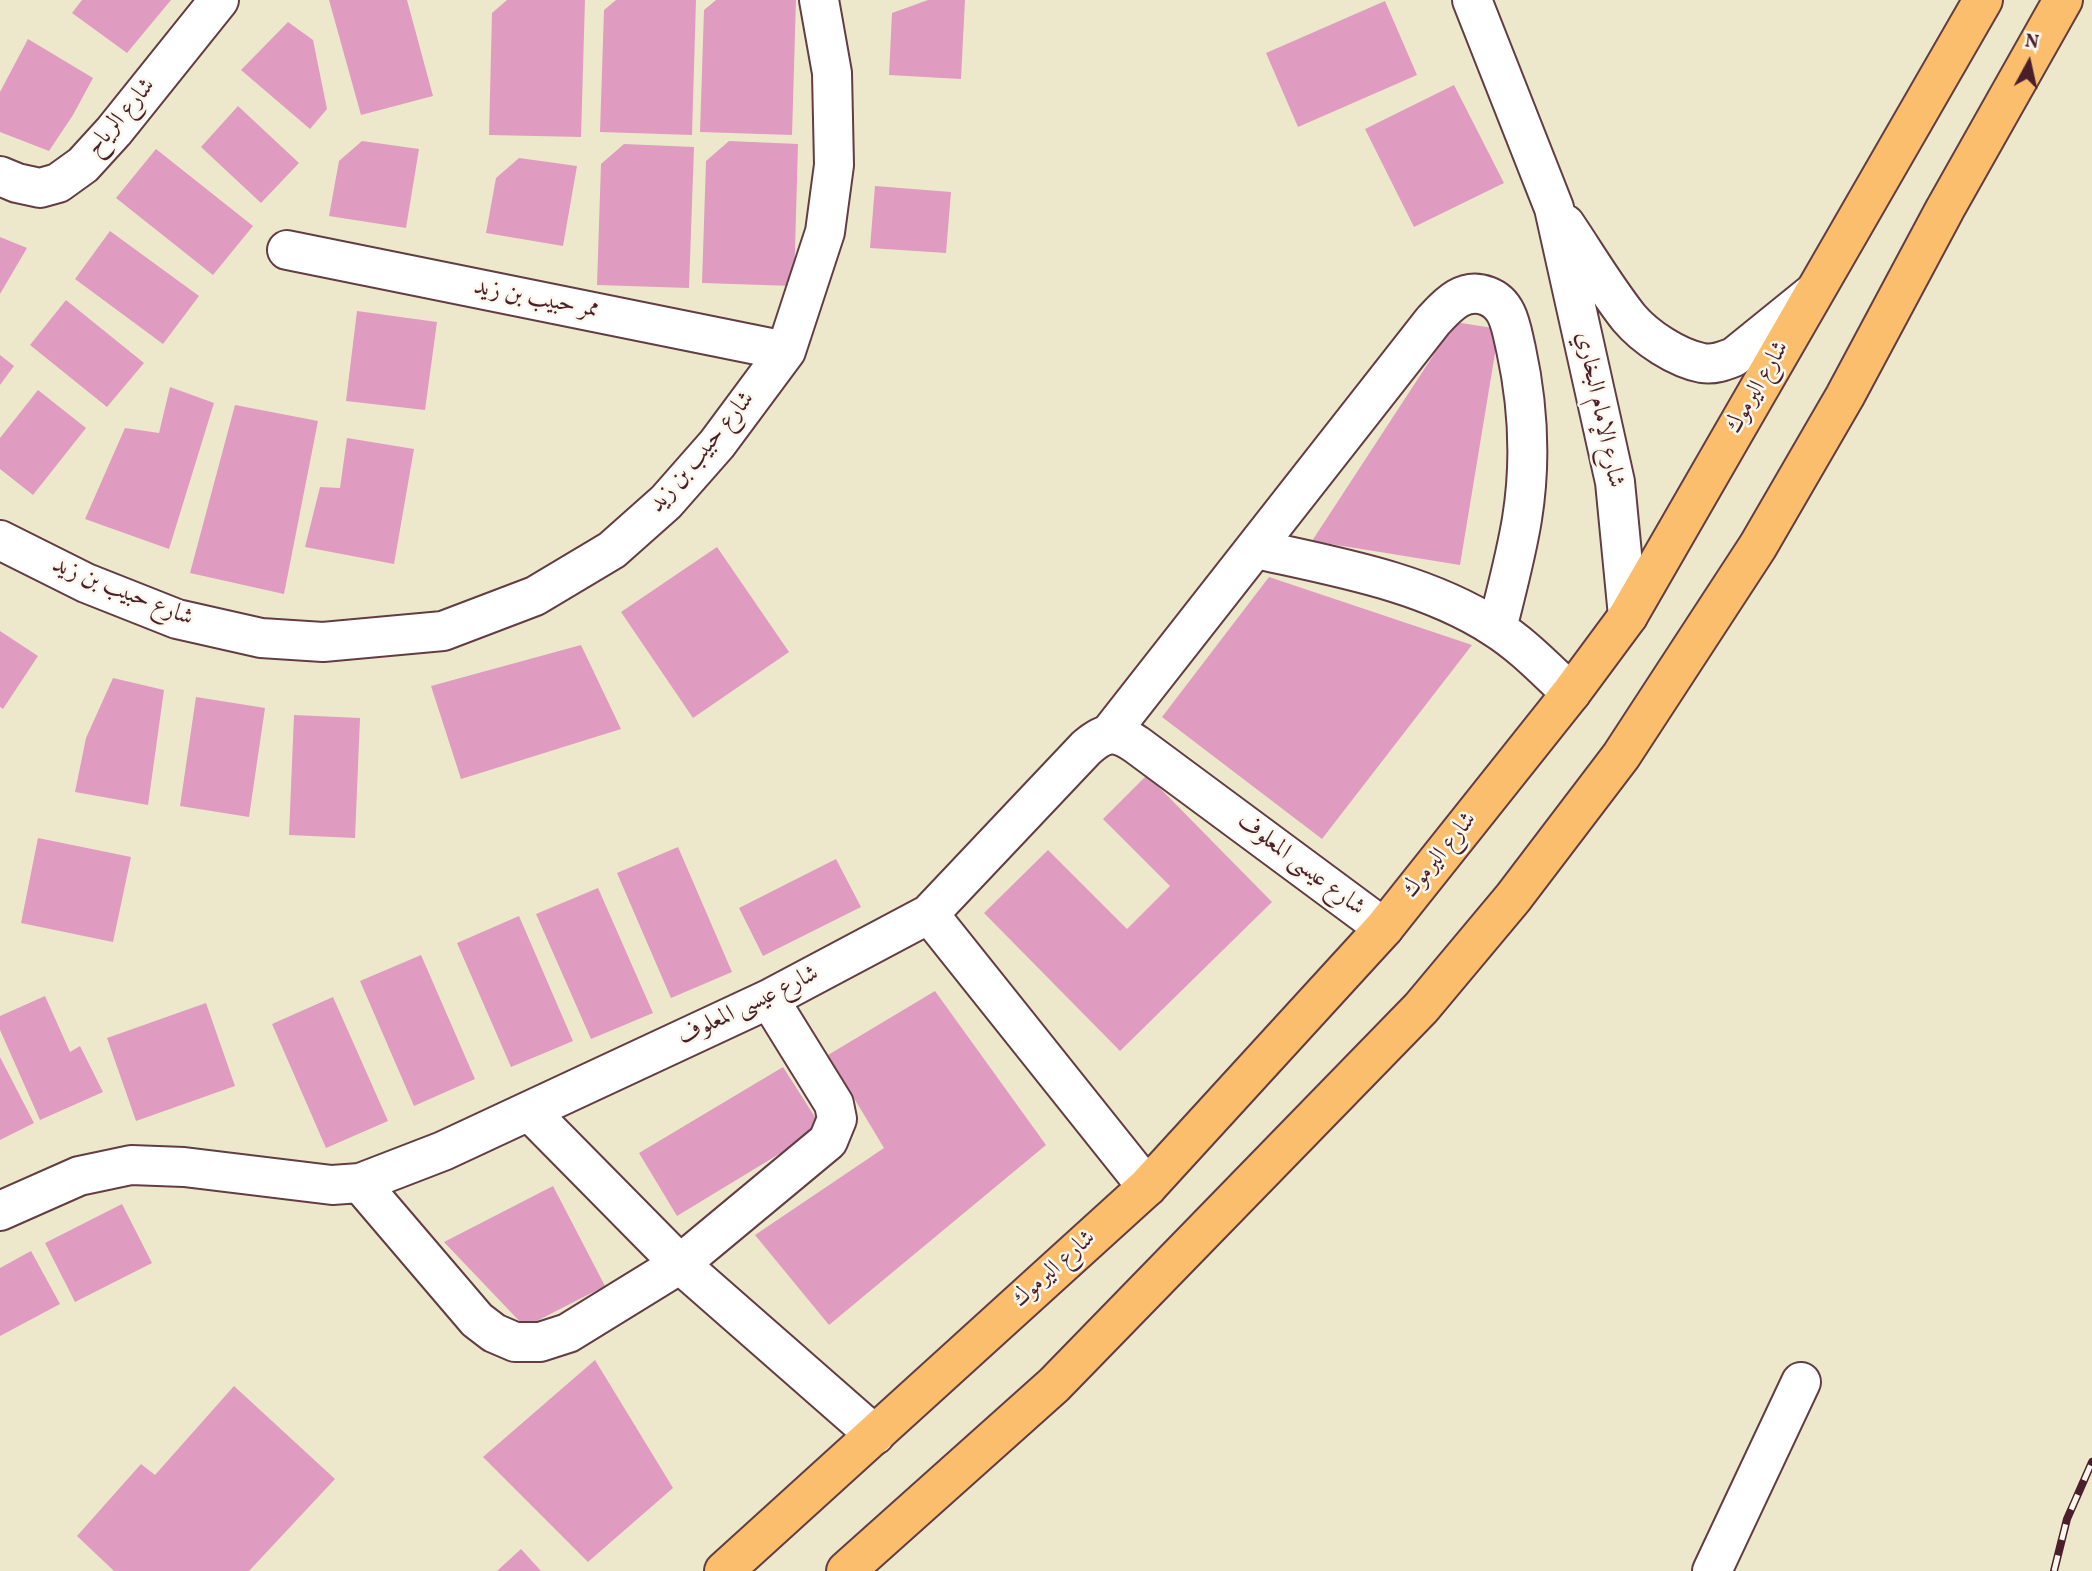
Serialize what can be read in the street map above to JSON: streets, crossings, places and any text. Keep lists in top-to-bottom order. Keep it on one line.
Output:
{"streets":{"highway":["شارع اليرموك"],"street":["شارع الرياح","ممر حبيب بن زيد","شارع الإمام البخاري","شارع حبيب بن زيد","شارع عيسى المعلوف"]},"crossings":[["ممر حبيب بن زيد","شارع حبيب بن زيد"],["شارع اليرموك","شارع الإمام البخاري"],["شارع اليرموك","شارع عيسى المعلوف"]],"north":"top"}
